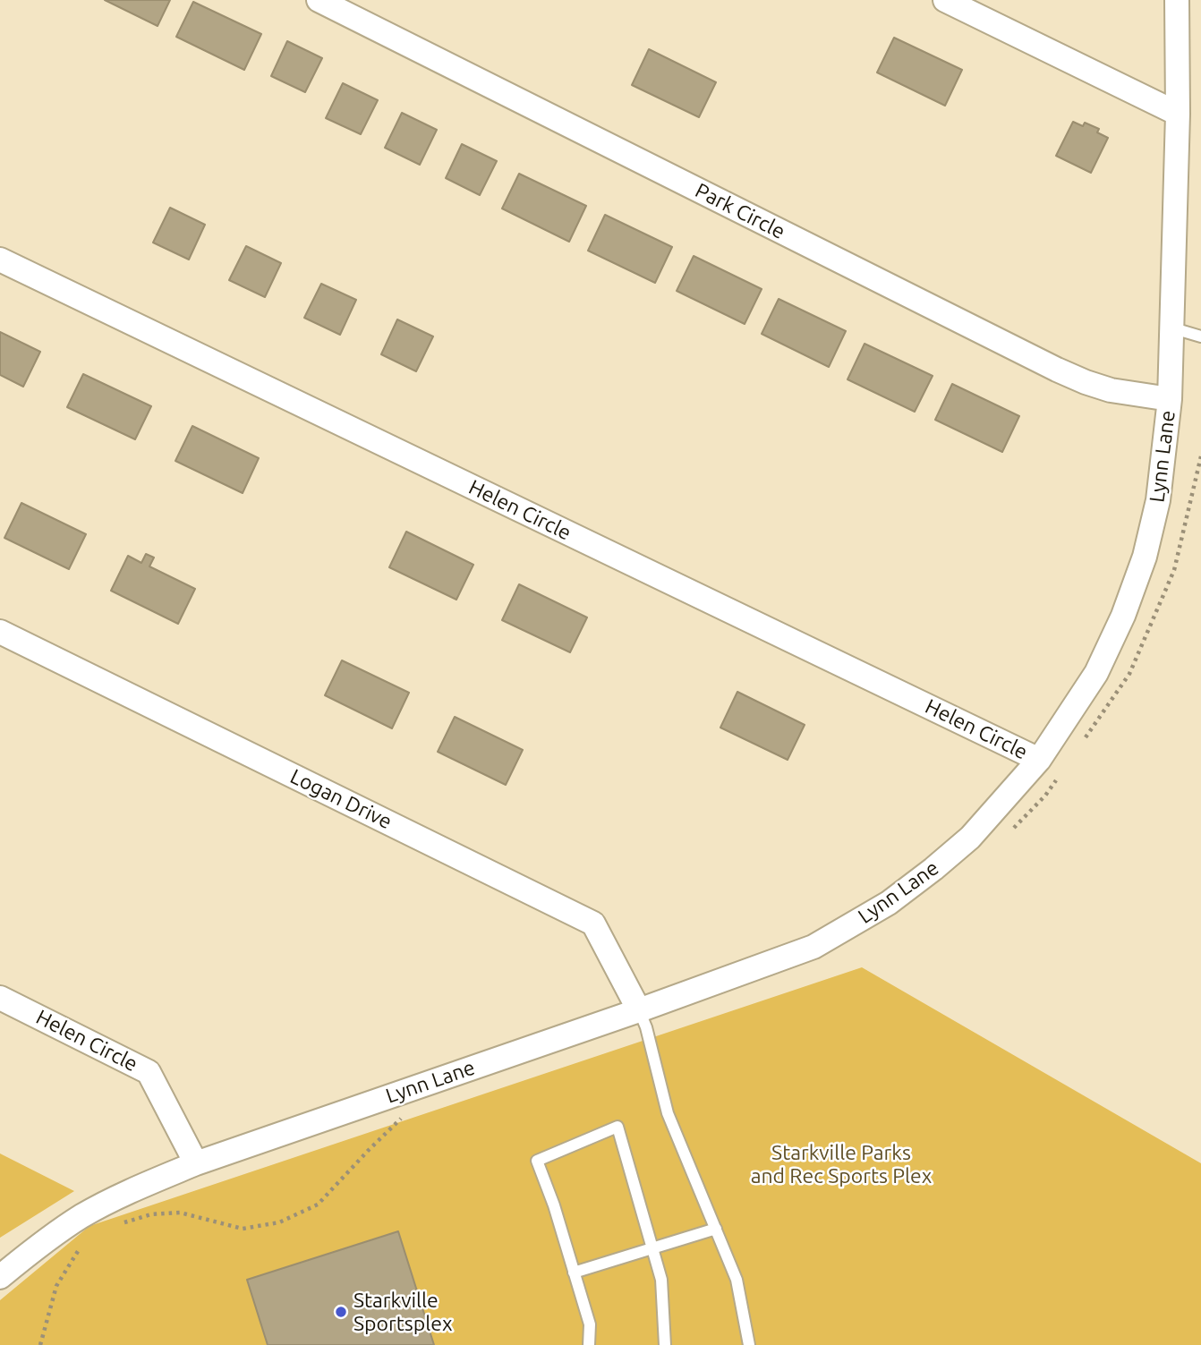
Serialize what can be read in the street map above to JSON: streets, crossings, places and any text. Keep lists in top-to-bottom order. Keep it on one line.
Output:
{"streets":{"street":["Park Circle","Lynn Lane","Helen Circle","Logan Drive"]},"crossings":[["Park Circle","Lynn Lane"],["Lynn Lane","Helen Circle"],["Lynn Lane","Logan Drive"]],"parks":["Starkville Parks and Rec Sports Plex"],"places":["Starkville Sportsplex"]}
